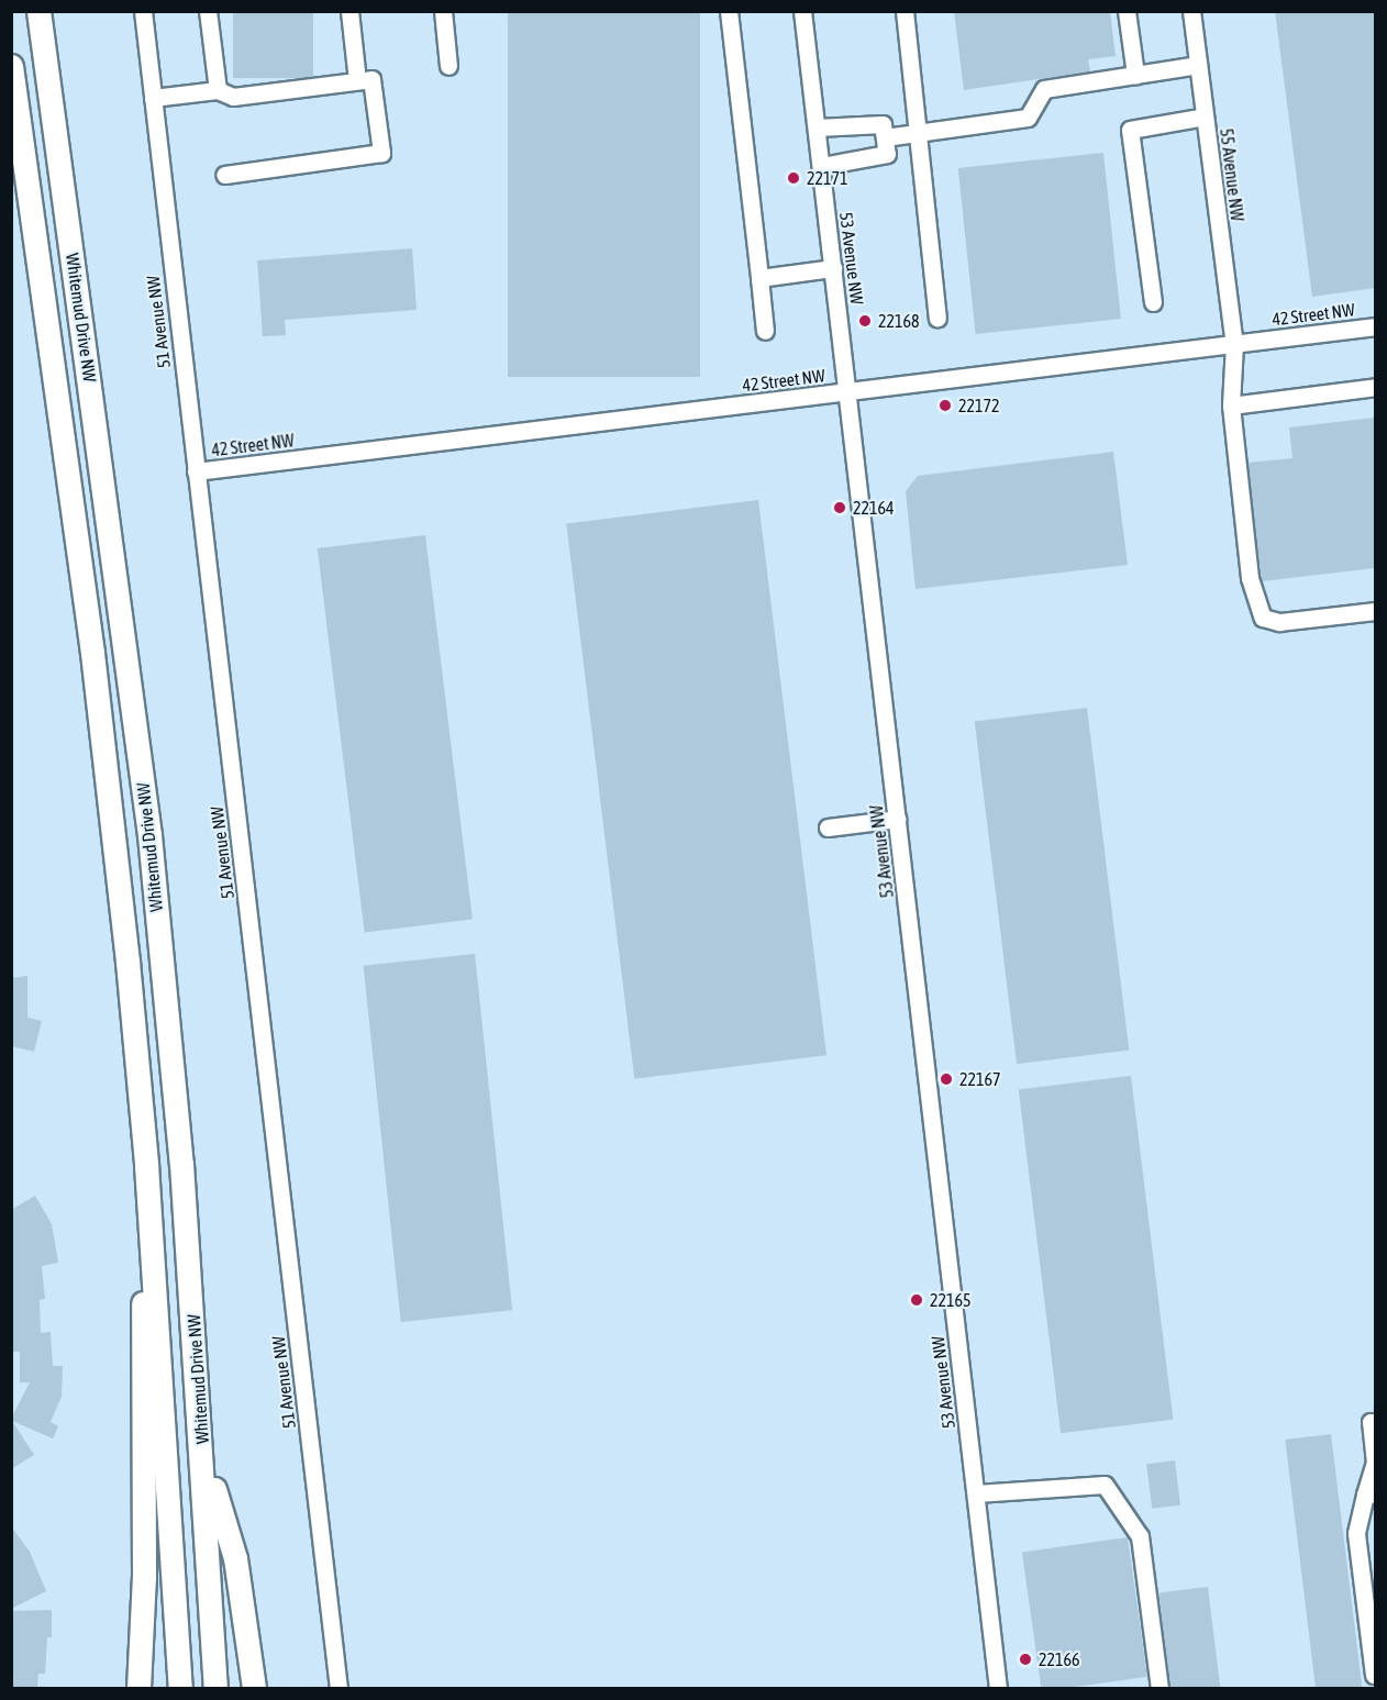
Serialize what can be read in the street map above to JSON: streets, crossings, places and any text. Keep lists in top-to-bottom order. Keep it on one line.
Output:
{"streets":{"highway":["Whitemud Drive NW"],"street":["55 Avenue NW","53 Avenue NW","42 Street NW","51 Avenue NW"]},"crossings":[["55 Avenue NW","42 Street NW"],["53 Avenue NW","42 Street NW"],["42 Street NW","51 Avenue NW"]],"places":["22171","22168","22172","22164","22167","22165","22166"]}
